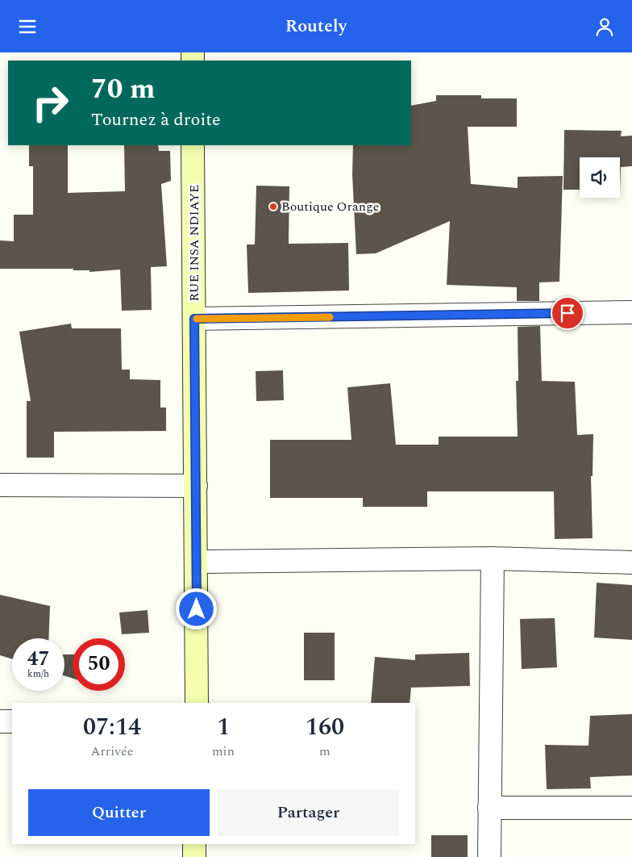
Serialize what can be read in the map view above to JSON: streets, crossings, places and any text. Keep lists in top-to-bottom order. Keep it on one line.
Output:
{"streets":{"main road":["RUE INSA NDIAYE"]},"places":["Boutique Orange"],"page":{"header":"Routely","turn":["70 m","Tournez à droite"],"speed":"47 km/h","limit":"50","eta":["07:14","Arrivée","1","min","160","m"],"buttons":["Quitter","Partager"]}}
